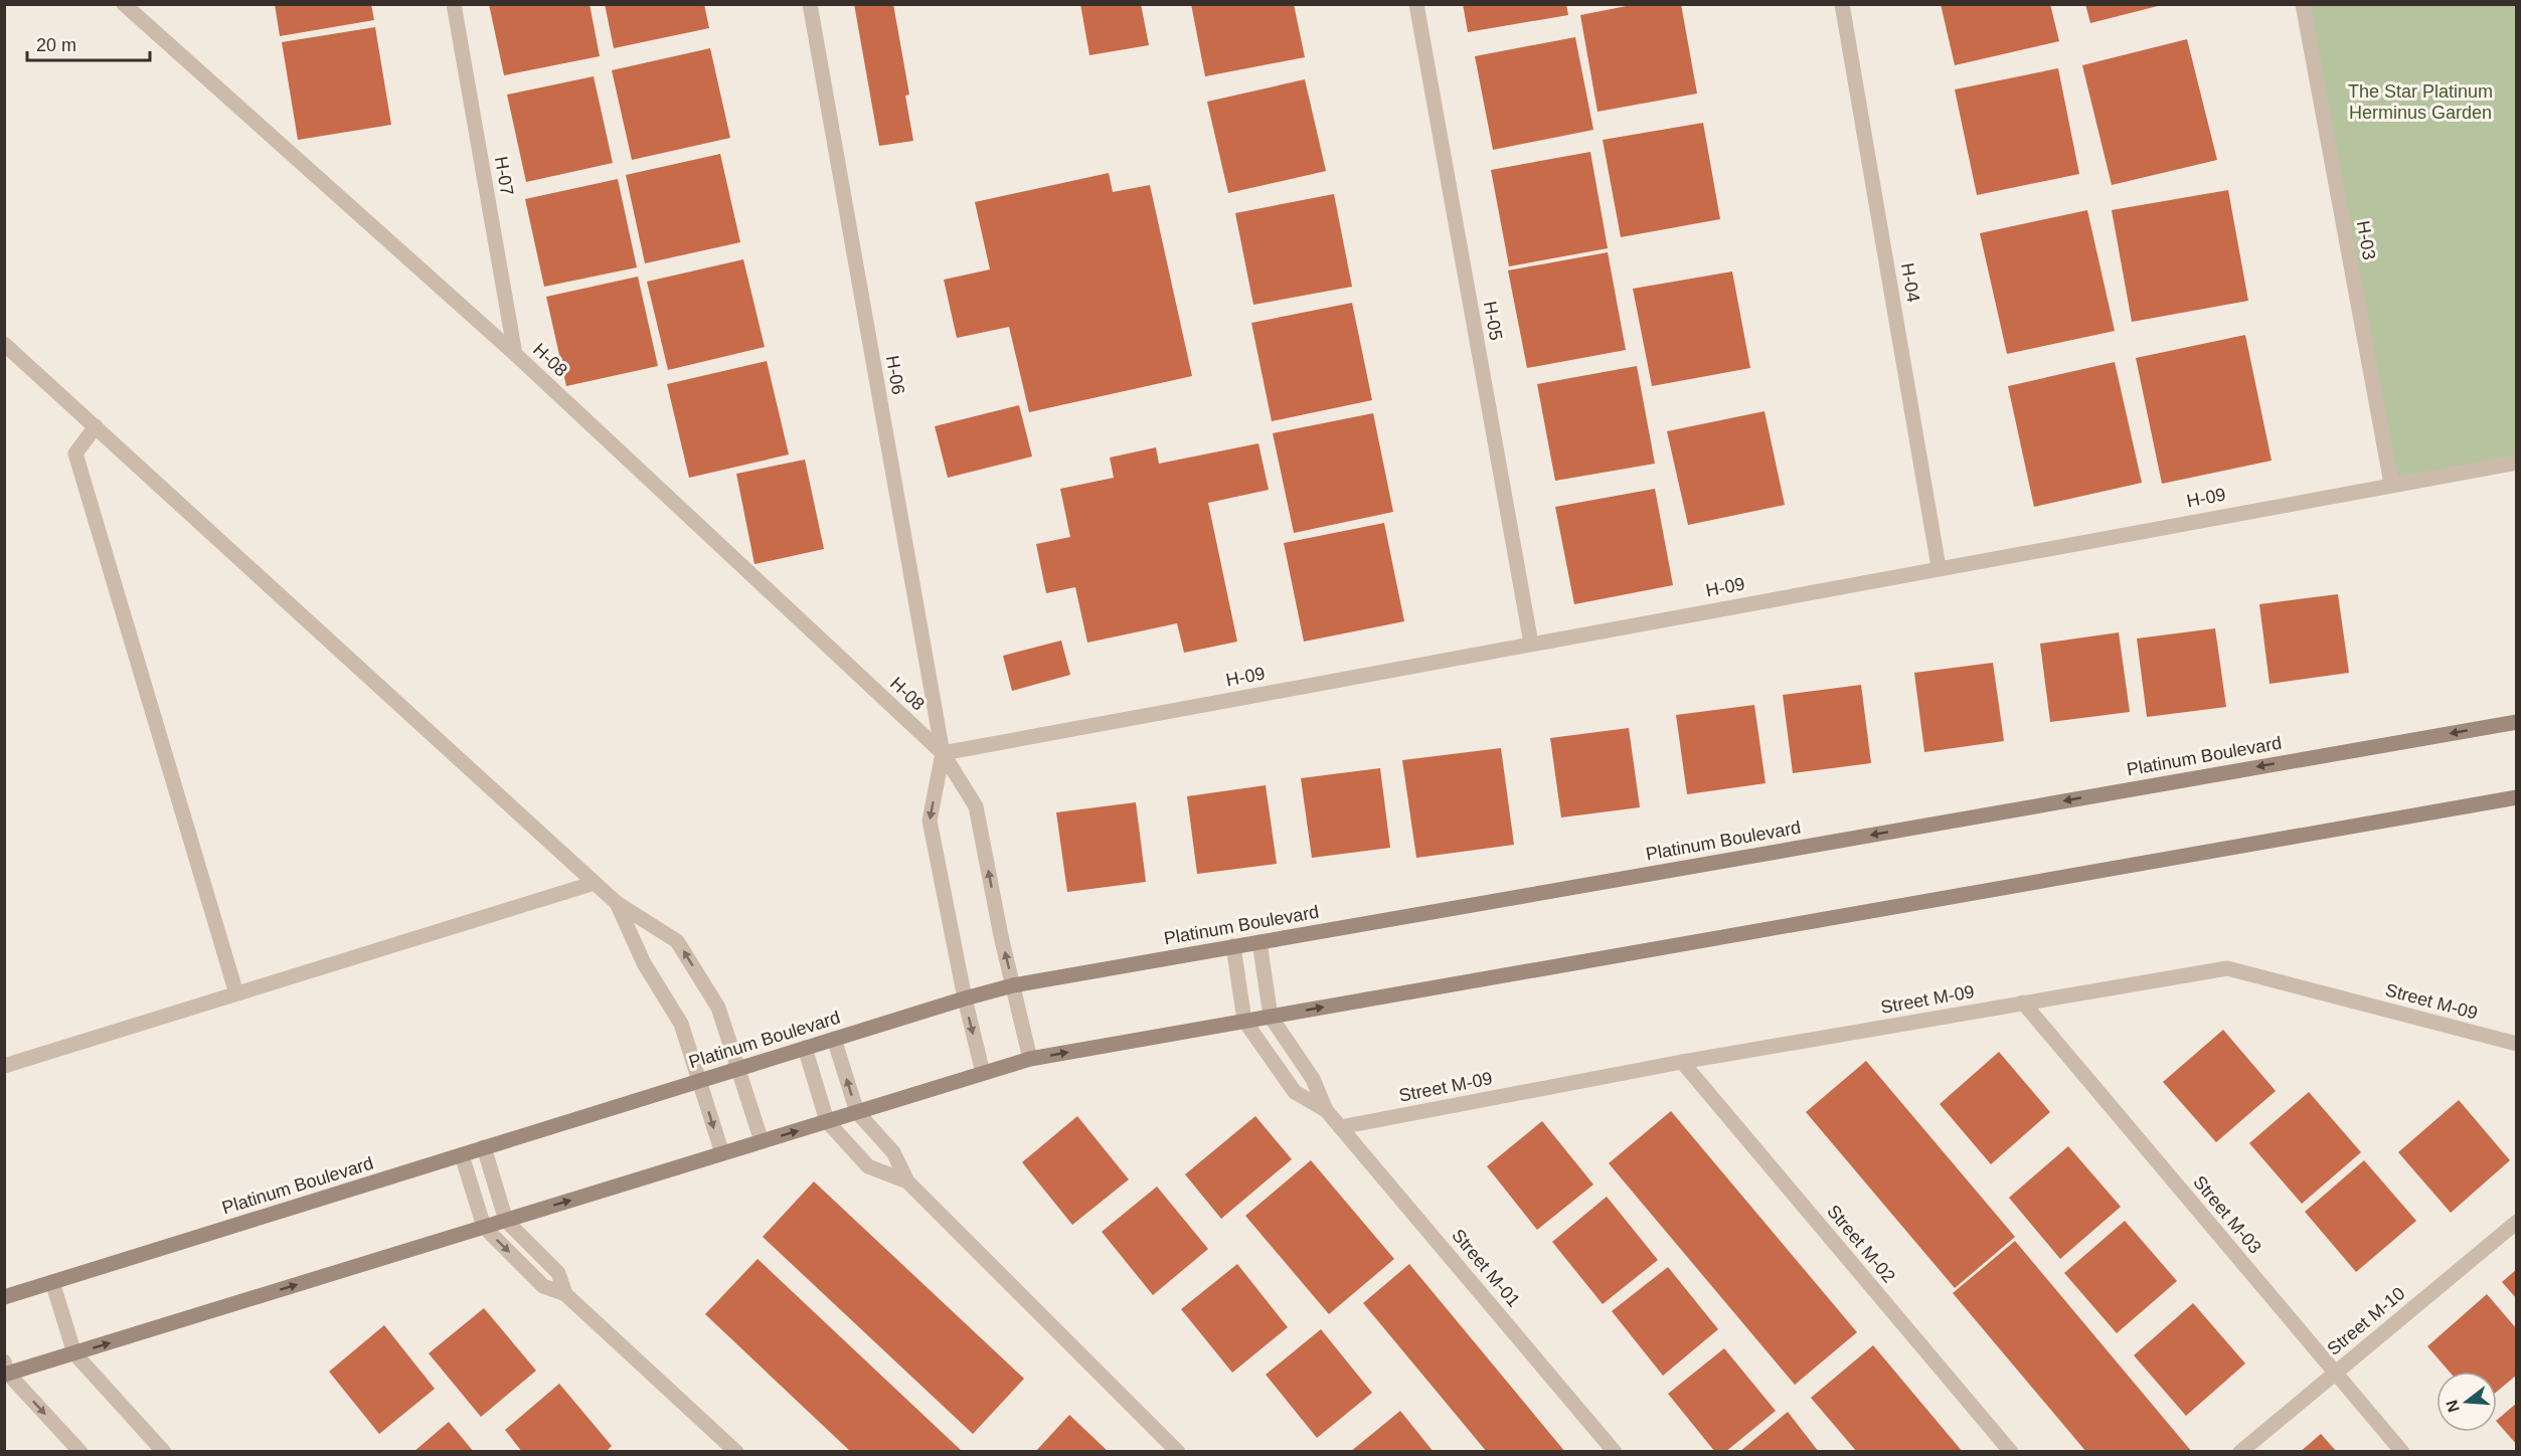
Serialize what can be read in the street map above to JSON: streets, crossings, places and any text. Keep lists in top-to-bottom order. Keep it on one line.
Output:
{"streets":{"street":["H-07","H-03","H-04","H-05","H-08","H-06","H-09","Platinum Boulevard","Street M-09","Street M-03","Street M-02","Street M-01","Street M-10"]},"crossings":[["H-07","H-08"],["H-03","H-09"],["H-04","H-09"],["H-05","H-09"],["H-08","H-06"],["H-08","H-09"],["H-06","H-09"],["Street M-09","Street M-03"],["Street M-09","Street M-02"],["Street M-09","Street M-01"],["Street M-03","Street M-10"]],"parks":["The Star Platinum Herminus Garden"],"scale_bar":"20 m","north":"left"}
